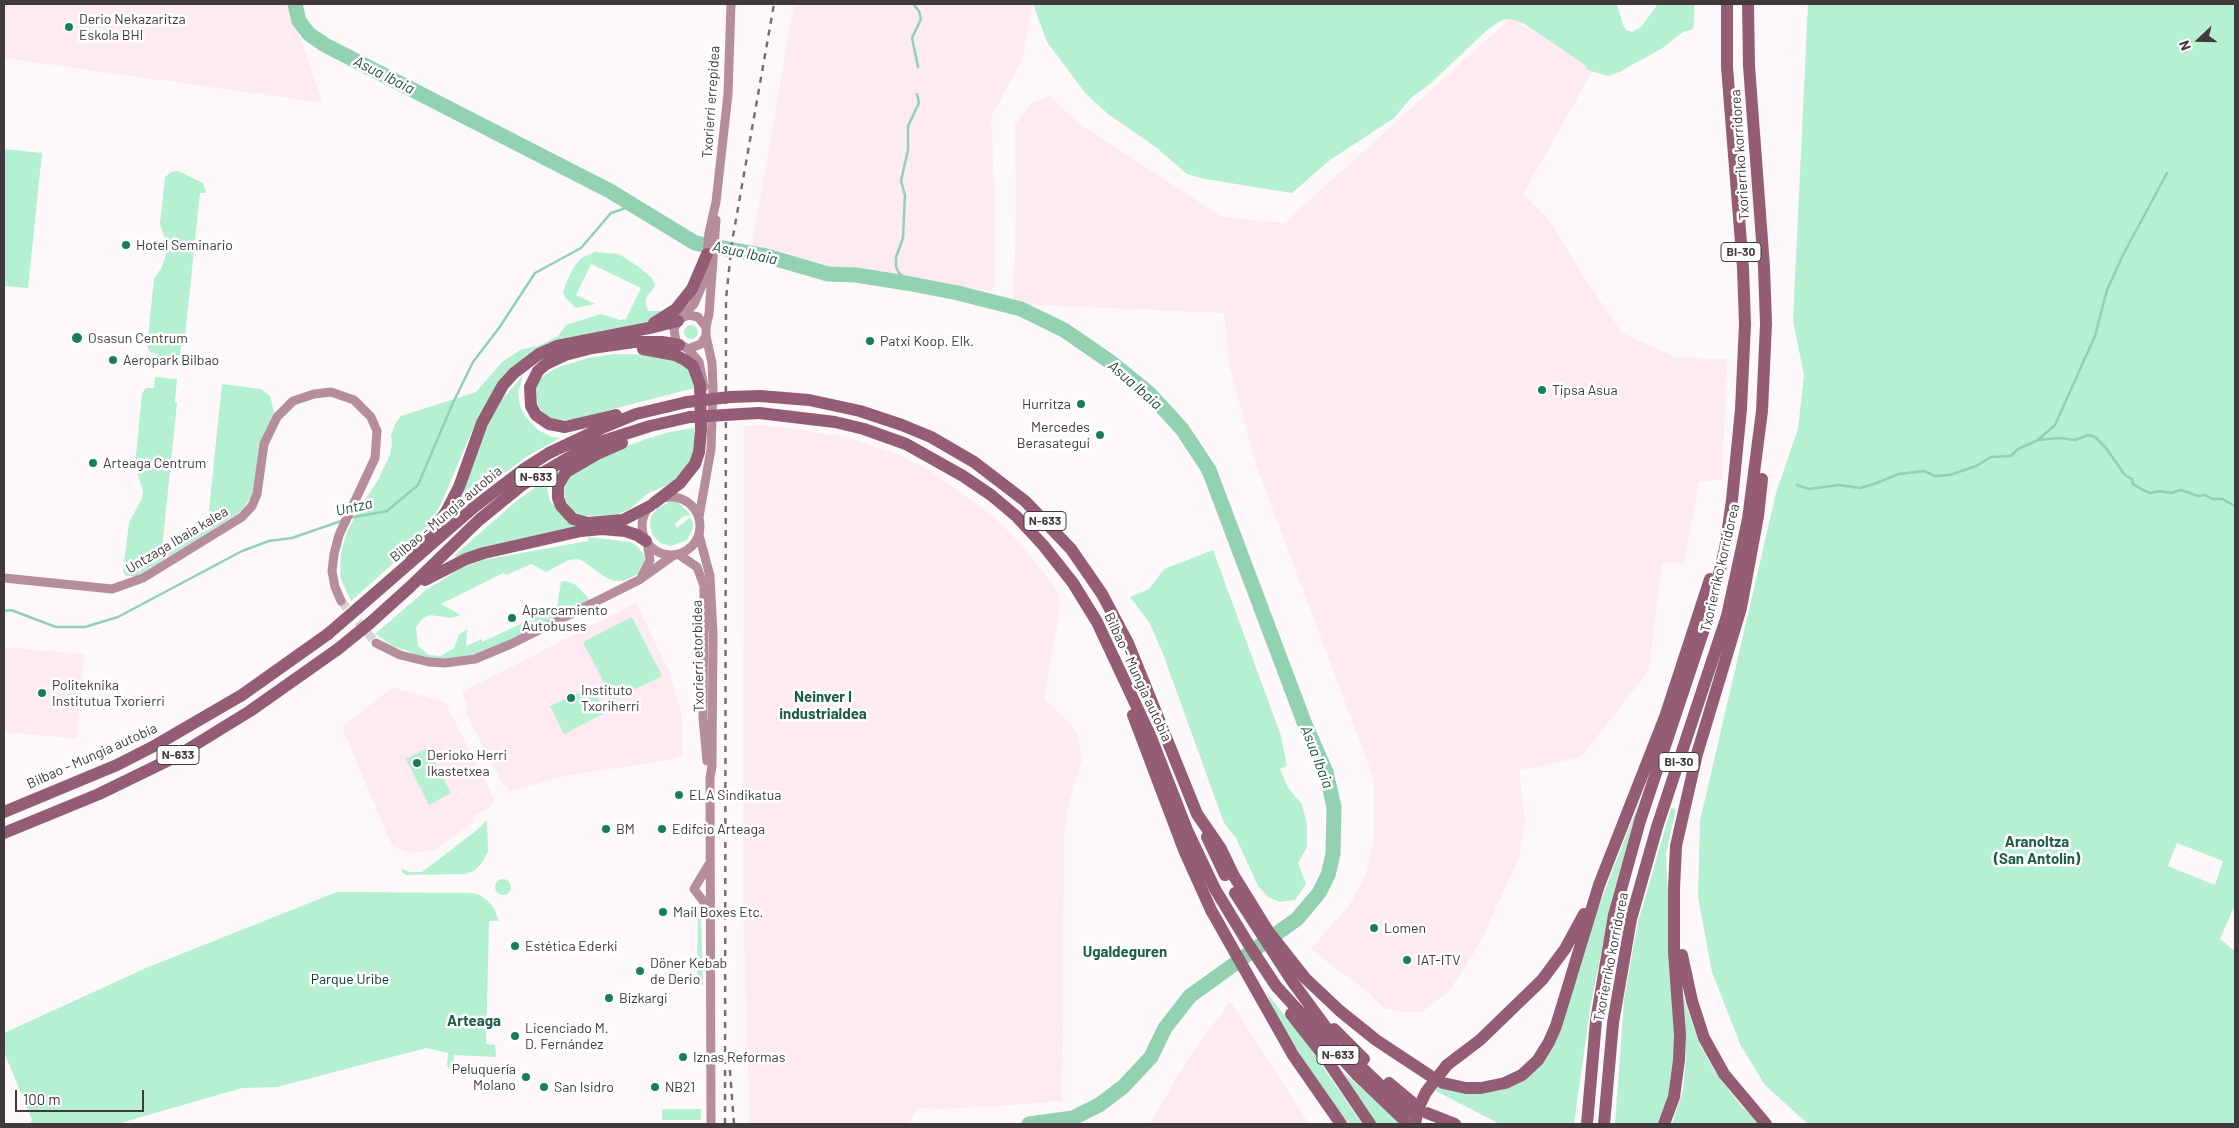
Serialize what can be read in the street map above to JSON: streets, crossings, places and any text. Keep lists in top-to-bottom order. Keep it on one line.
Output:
{"streets":{"highway":["Txorierriko korridorea","BI-30","N-633","Bilbao - Mungia autobia"],"street":["Txorierri errepidea","Untzaga Ibaia kalea","Txorierri etorbidea"]},"crossings":[["Txorierri errepidea","Txorierri etorbidea"],["N-633","Bilbao - Mungia autobia"]],"districts":["Neinver I industrialdea","Aranoltza (San Antolin)","Ugaldeguren","Arteaga"],"water":["Asua Ibaia","Untza"],"parks":["Parque Uribe"],"places":["Derio Nekazaritza Eskola BHI","Hotel Seminario","Osasun Centrum","Patxi Koop. Elk.","Aeropark Bilbao","Tipsa Asua","Hurritza","Mercedes Berasategui","Arteaga Centrum","Aparcamiento Autobuses","Politeknika Institutua Txorierri","Instituto Txoriherri","Derioko Herri Ikastetxea","ELA Sindikatua","BM","Edifcio Arteaga","Mail Boxes Etc.","Lomen","Estética Ederki","IAT-ITV","Döner Kebab de Derio","Bizkargi","Licenciado M. D. Fernández","Iznas Reformas","Peluquería Molano","San Isidro","NB21"],"scale_bar":"100 m","north":"left"}
